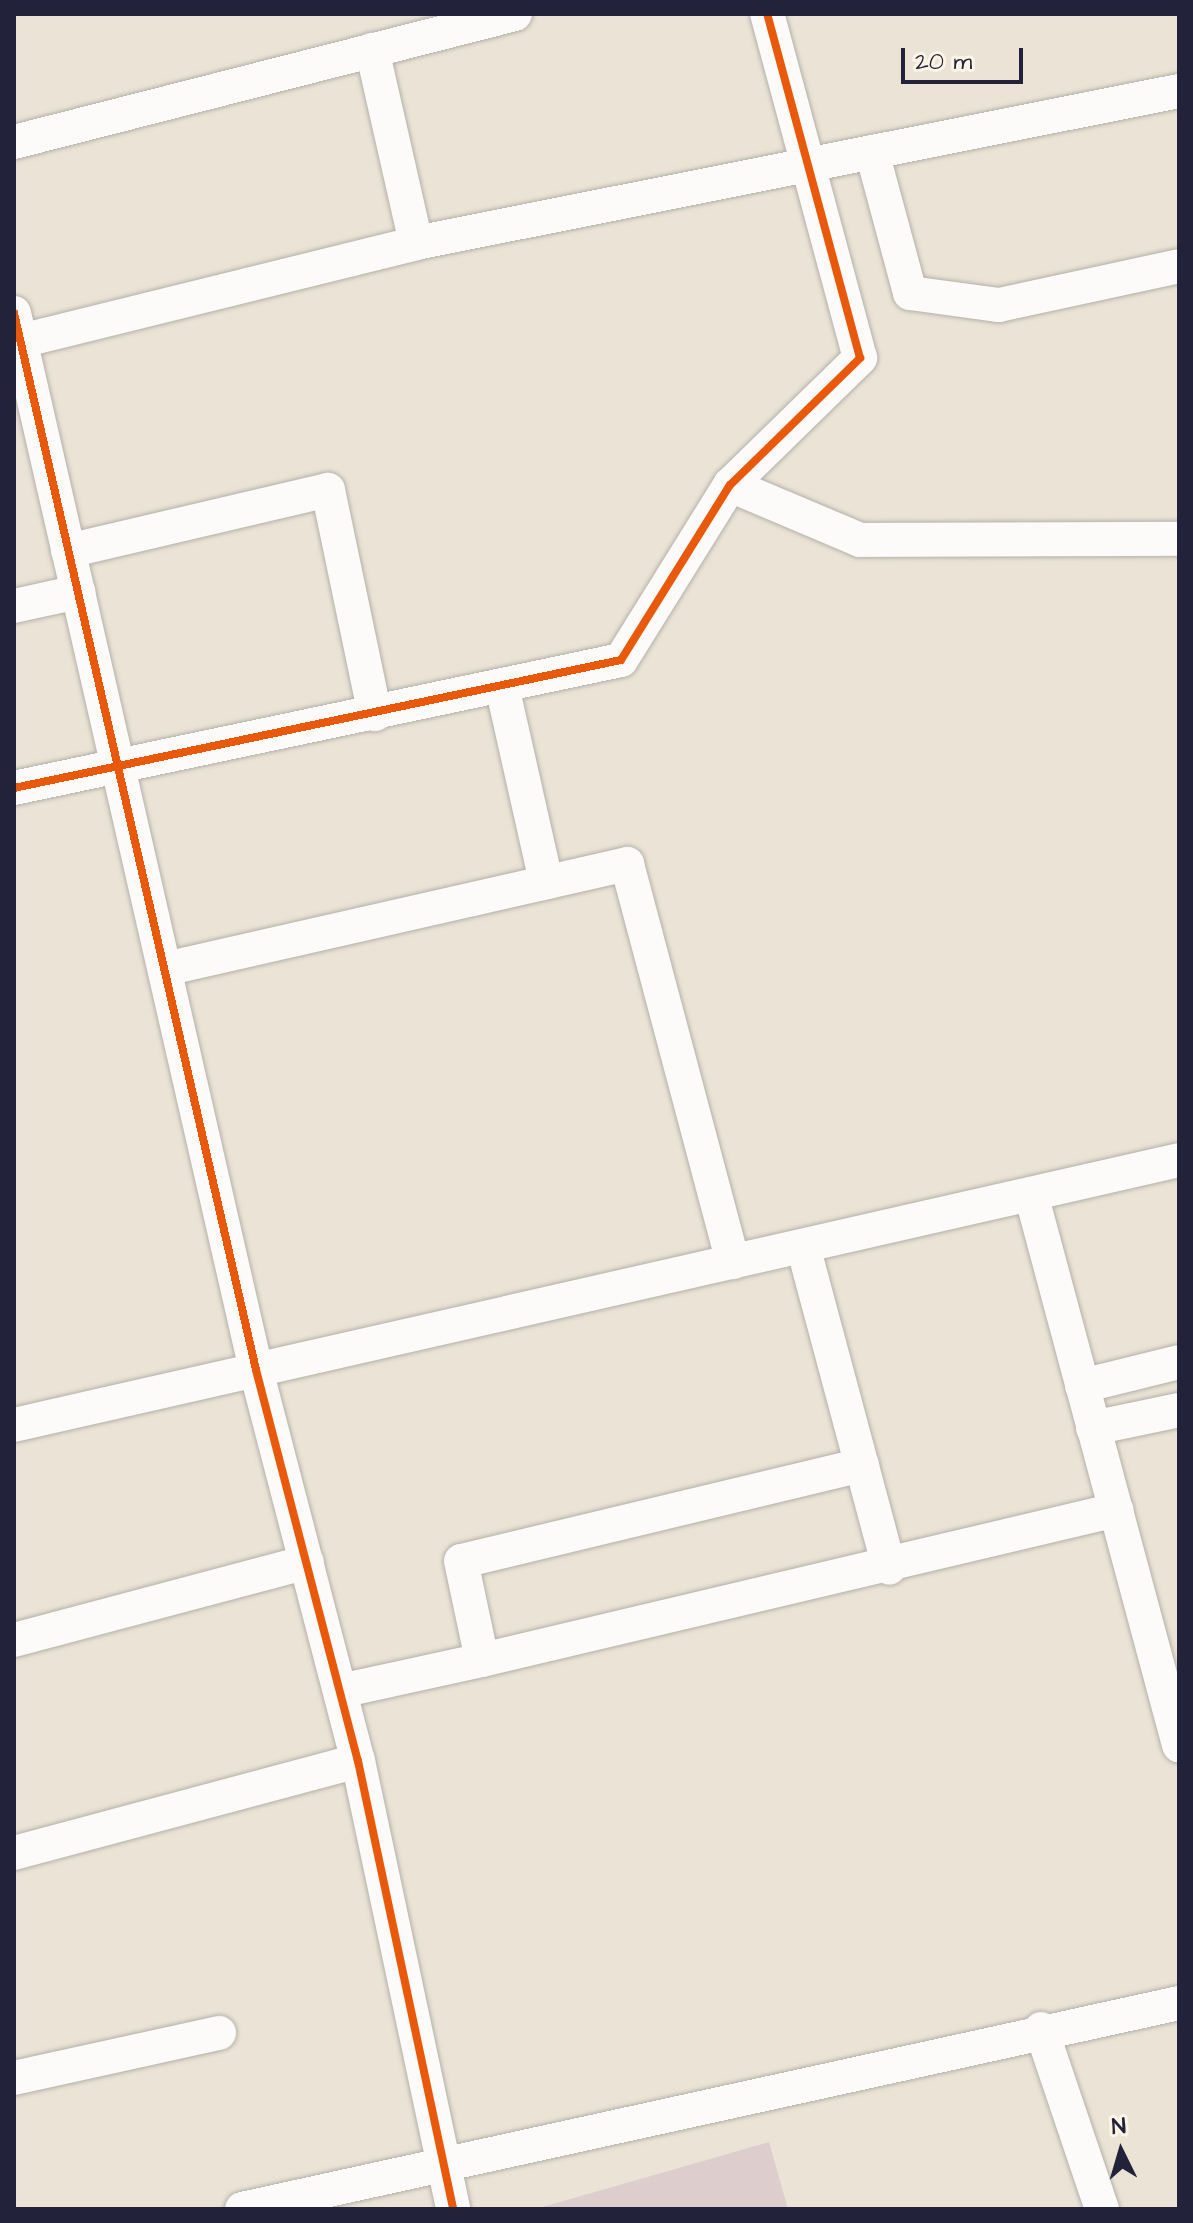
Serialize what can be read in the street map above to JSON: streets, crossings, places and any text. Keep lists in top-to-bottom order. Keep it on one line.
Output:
{"scale_bar":"20 m","north":"top"}
